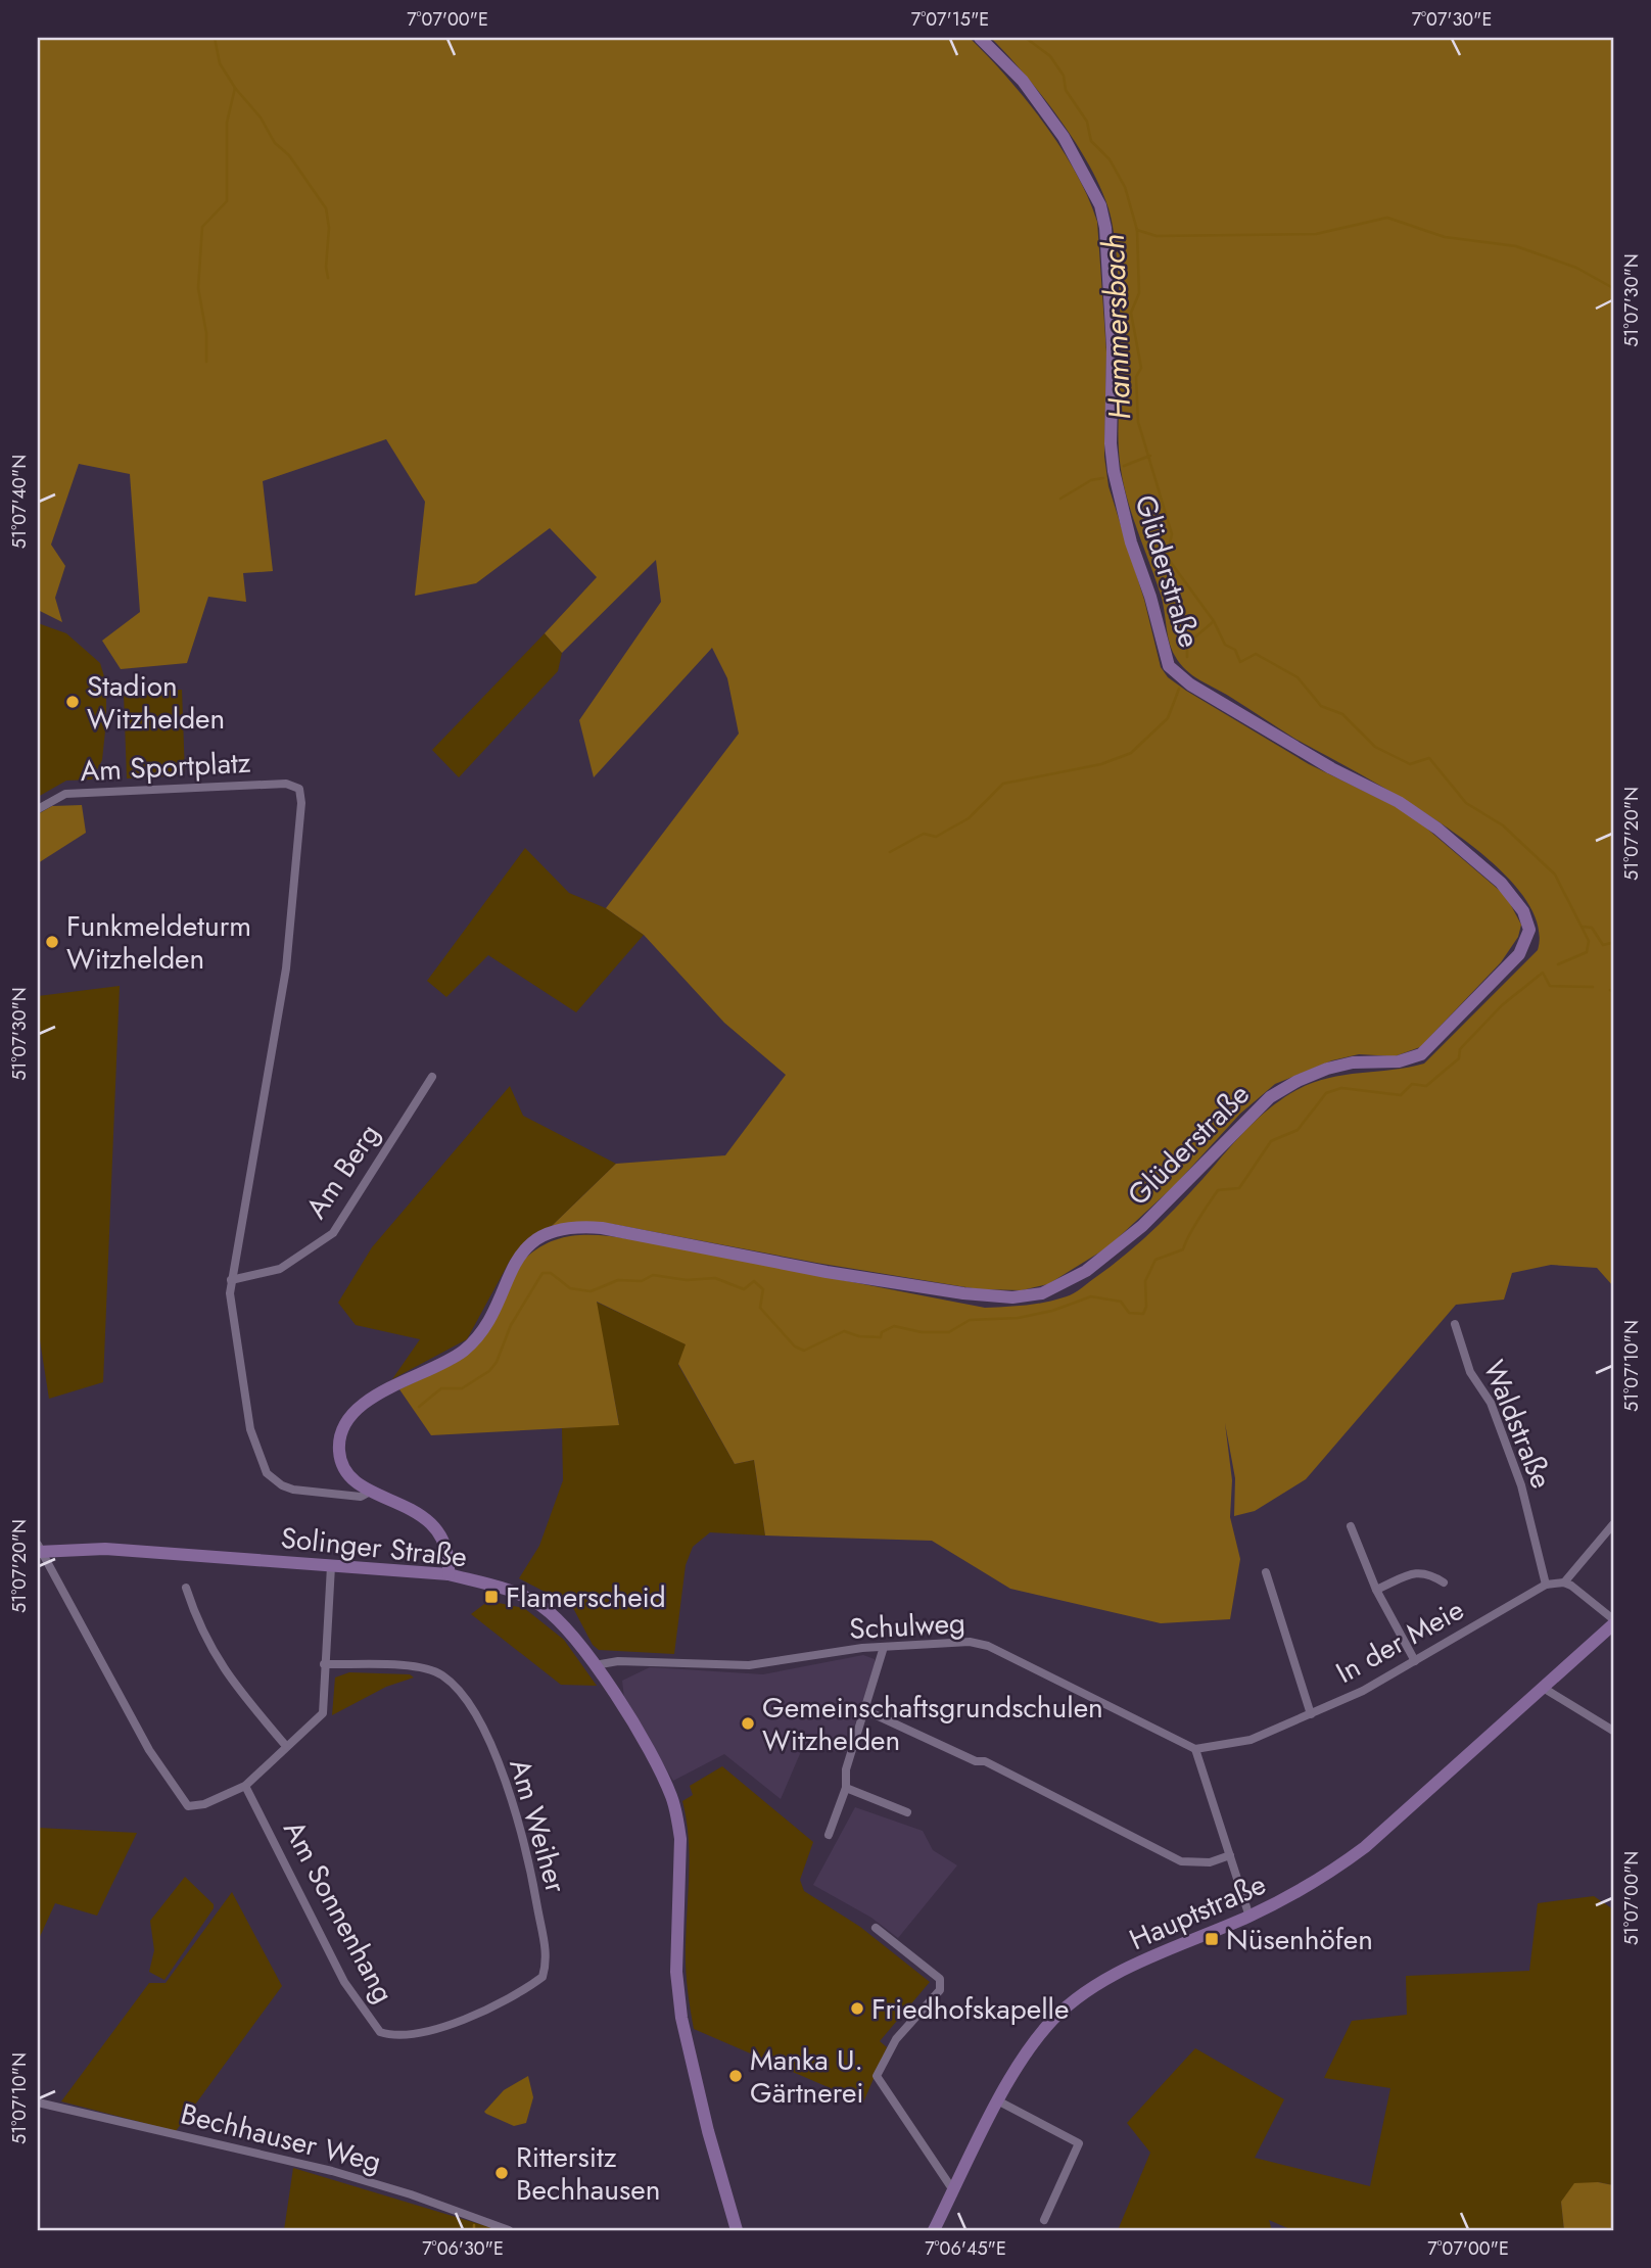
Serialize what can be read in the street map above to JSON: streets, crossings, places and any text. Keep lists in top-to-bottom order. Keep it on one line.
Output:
{"streets":{"main road":["Glüderstraße","Solinger Straße","Hauptstraße"],"street":["Am Sportplatz","Am Berg","Waldstraße","Schulweg","In der Meie","Am Weiher","Am Sonnenhang","Bechhauser Weg"]},"crossings":[["Glüderstraße","Solinger Straße"],["Am Sportplatz","Am Berg"],["Waldstraße","In der Meie"],["Solinger Straße","Schulweg"],["Schulweg","In der Meie"],["Am Weiher","Am Sonnenhang"]],"water":["Hammersbach"],"places":{"other":["Stadion Witzhelden","Funkmeldeturm Witzhelden","Gemeinschaftsgrundschulen Witzhelden","Friedhofskapelle","Manka U. Gärtnerei","Rittersitz Bechhausen"],"transit":["Flamerscheid","Nüsenhöfen"]},"coordinates":["7°07'00\"E","7°07'15\"E","7°07'30\"E","51°07'30\"N","51°07'40\"N","51°07'20\"N","51°07'10\"N","51°07'00\"N","7°06'30\"E","7°06'45\"E"]}
